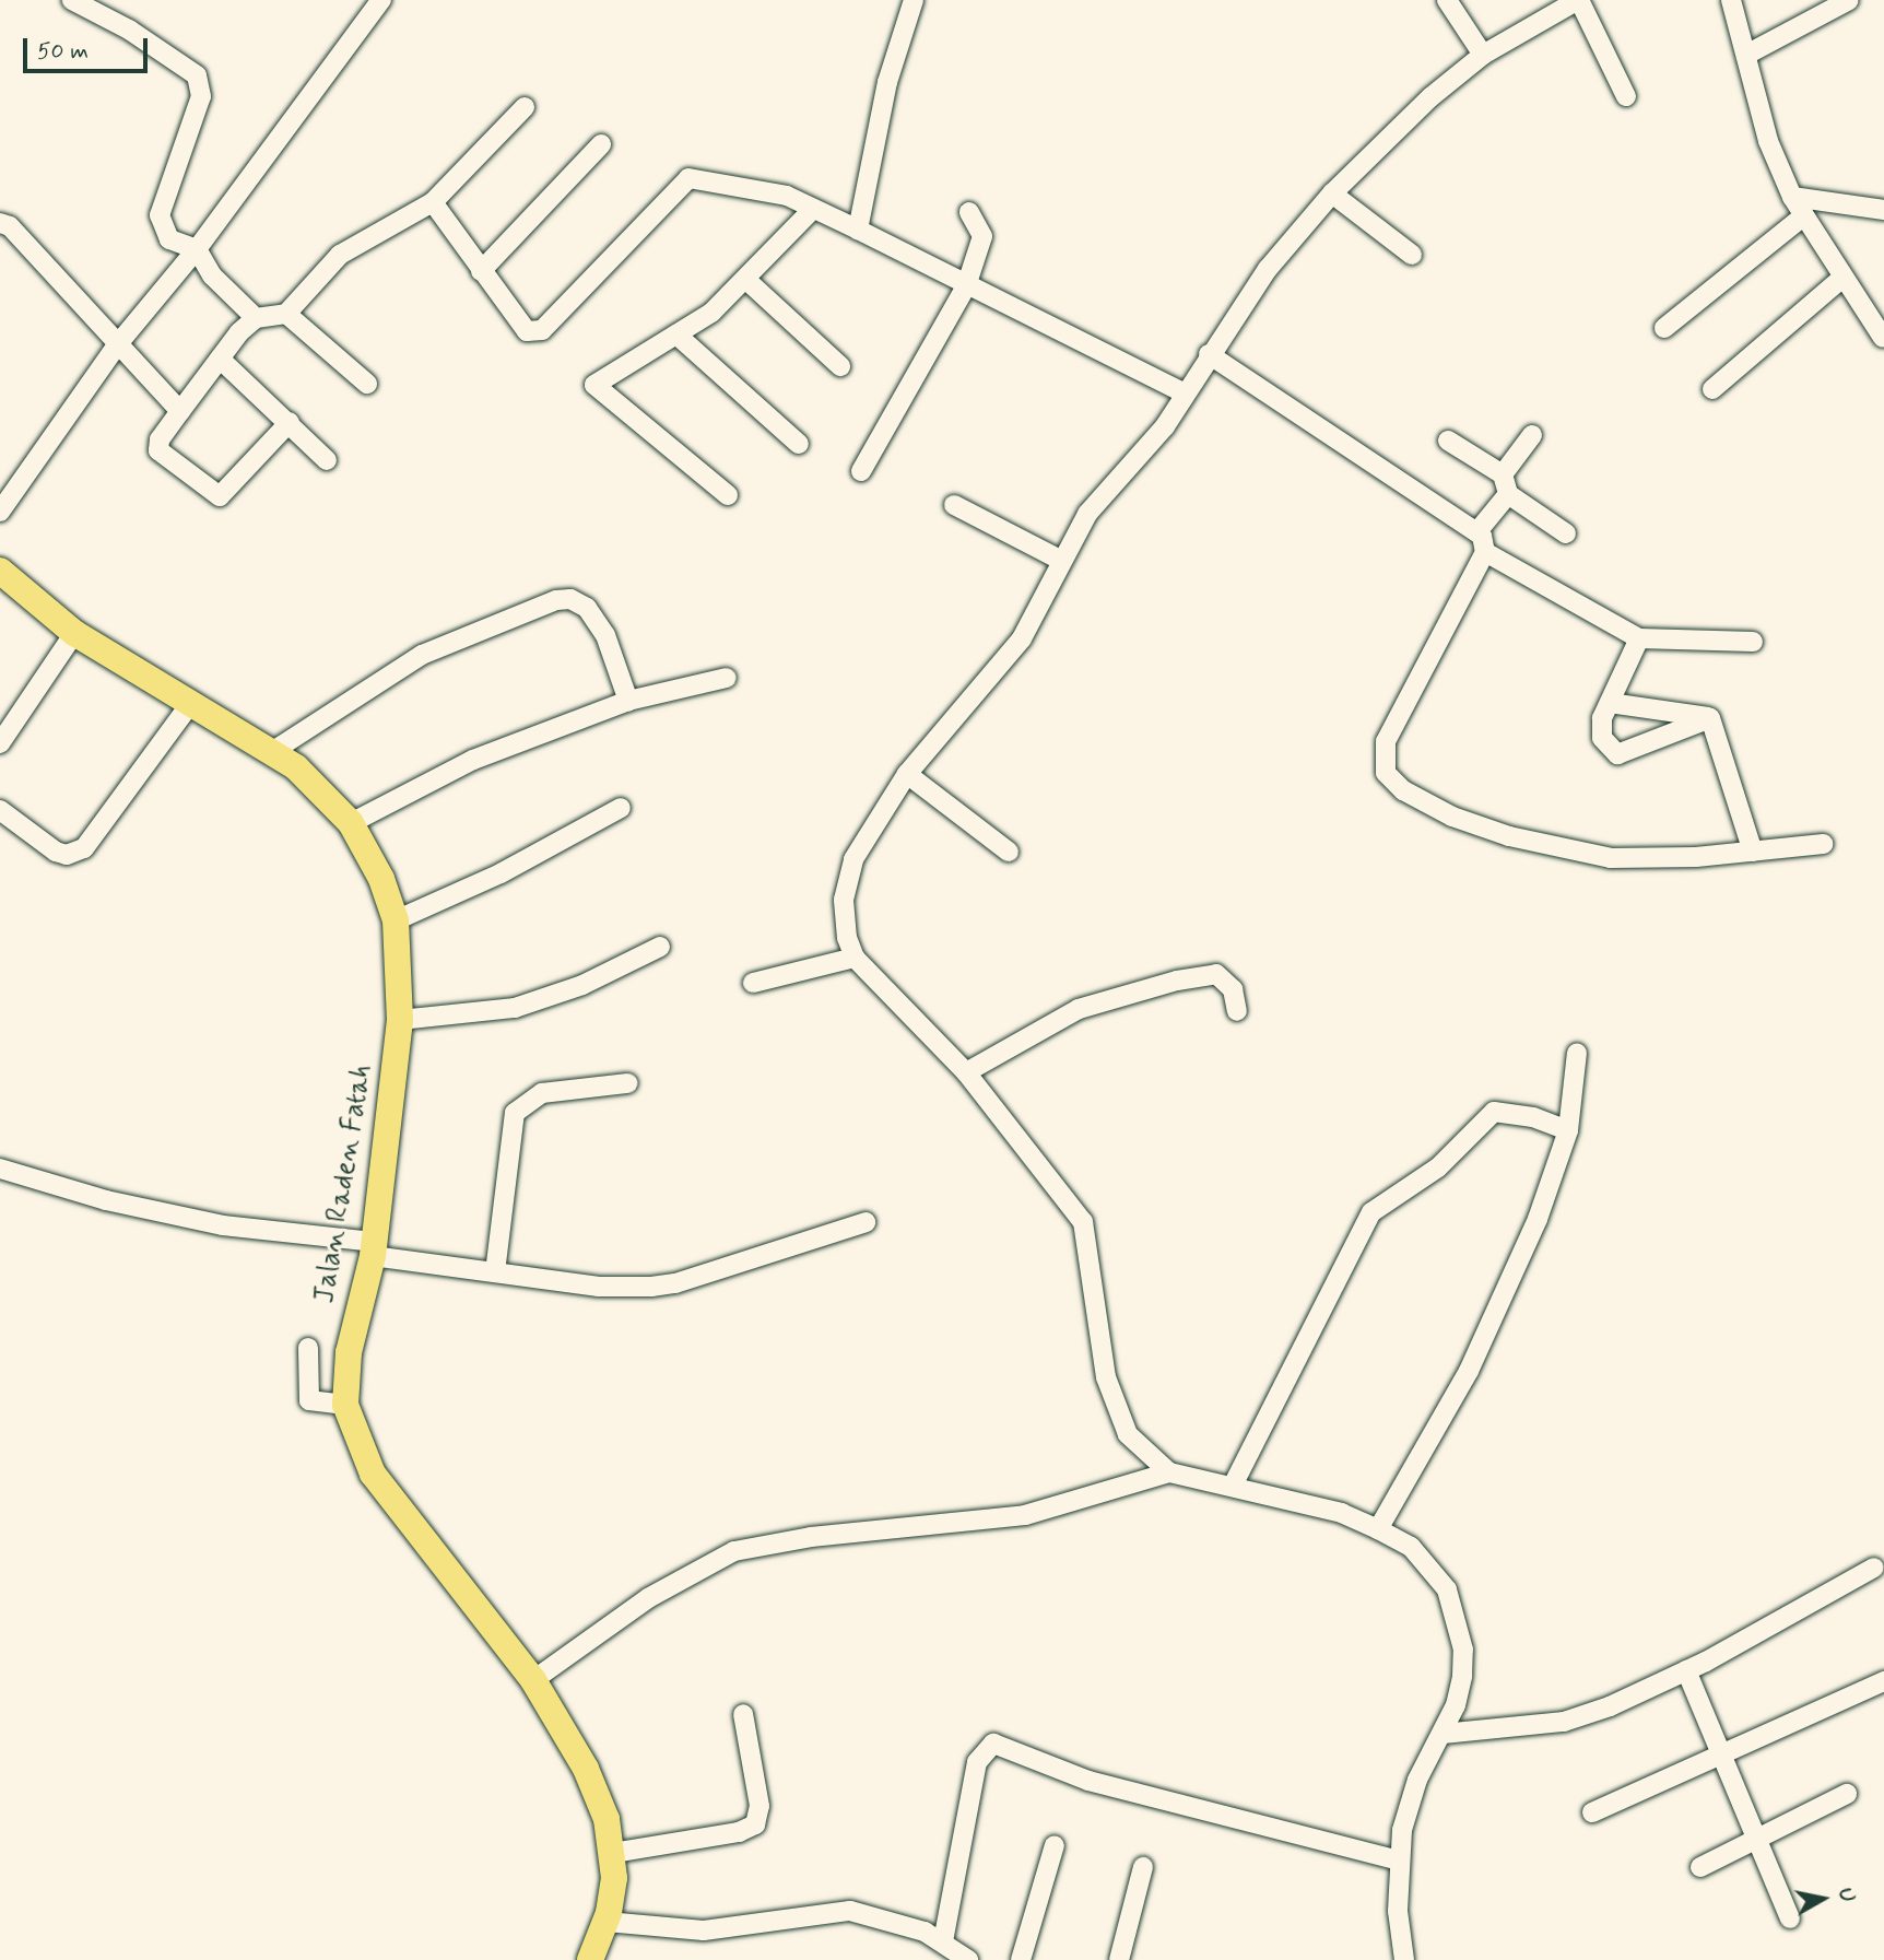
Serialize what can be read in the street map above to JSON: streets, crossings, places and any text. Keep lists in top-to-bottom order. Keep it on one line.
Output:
{"streets":{"highway":["Jalan Raden Fatah"]},"scale_bar":"50 m","north":"right"}
